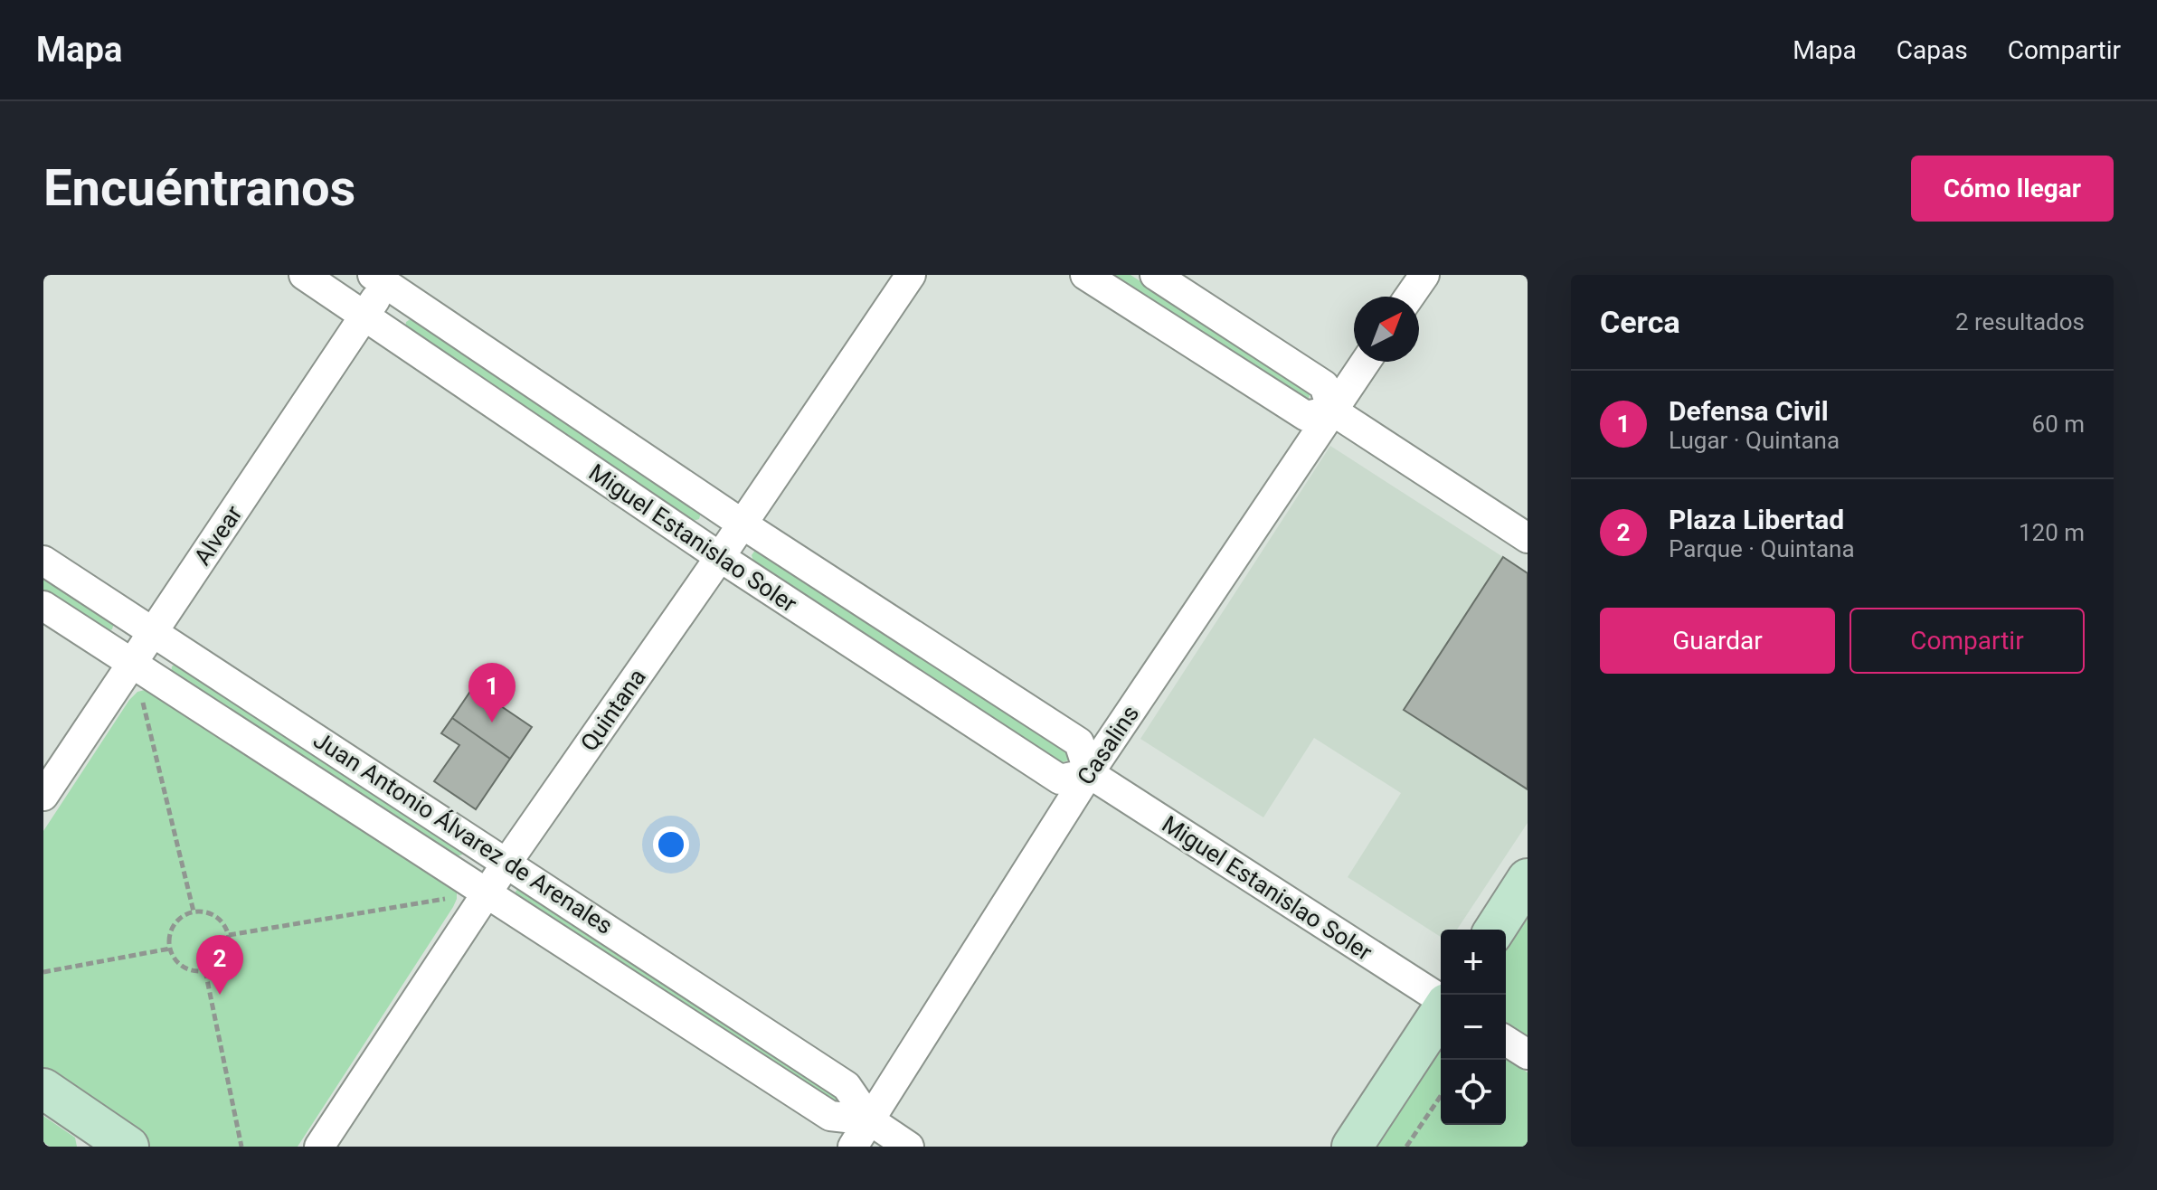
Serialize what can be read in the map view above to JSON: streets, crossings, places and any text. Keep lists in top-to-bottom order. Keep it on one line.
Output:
{"streets":{"street":["Alvear","Miguel Estanislao Soler","Quintana","Casalins","Juan Antonio Álvarez de Arenales"]},"crossings":[["Alvear","Miguel Estanislao Soler"],["Alvear","Juan Antonio Álvarez de Arenales"],["Miguel Estanislao Soler","Quintana"],["Miguel Estanislao Soler","Casalins"],["Quintana","Juan Antonio Álvarez de Arenales"],["Casalins","Juan Antonio Álvarez de Arenales"]],"north":"top right","page":{"header":"Mapa","nav":["Mapa","Capas","Compartir"],"buttons":["Cómo llegar",["Guardar","Compartir"]],"title":"Encuéntranos","heading":["Cerca","2 resultados"],"list":[{"mark":"1","name":"Defensa Civil","note":"Lugar · Quintana","value":"60 m"},{"mark":"2","name":"Plaza Libertad","note":"Parque · Quintana","value":"120 m"}],"pins":["1","2"],"map_buttons":["+","−"]}}
